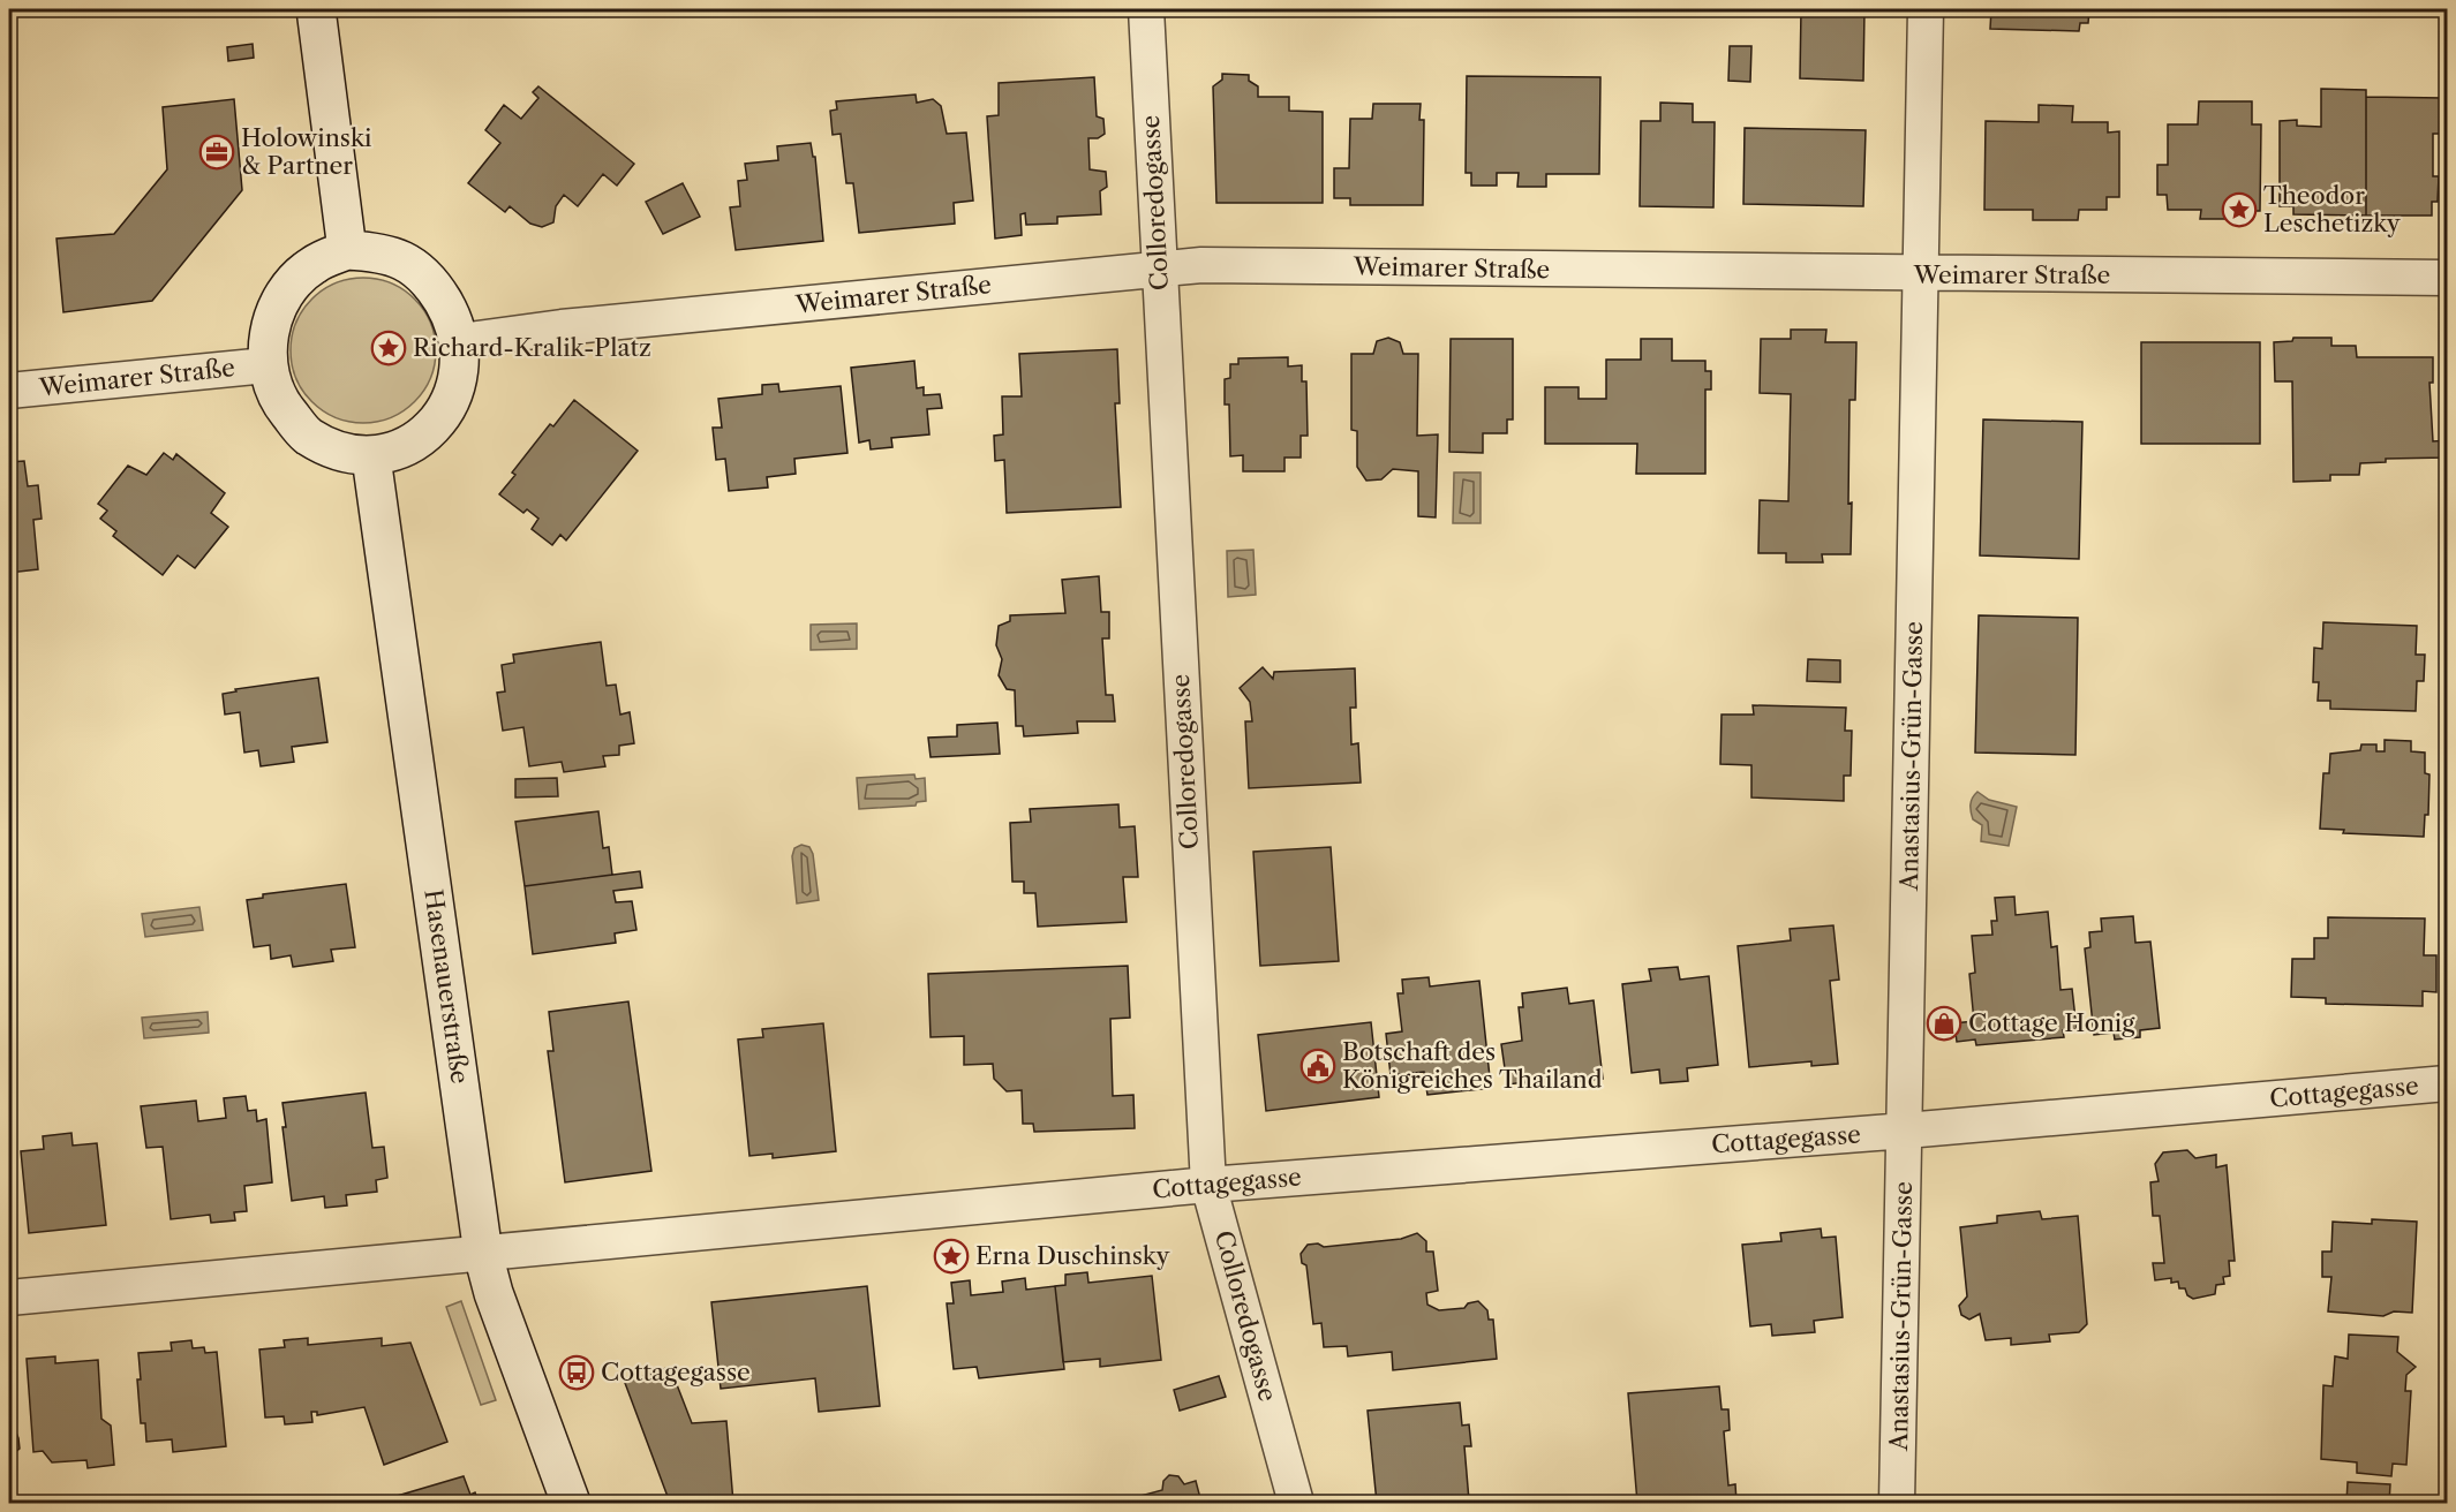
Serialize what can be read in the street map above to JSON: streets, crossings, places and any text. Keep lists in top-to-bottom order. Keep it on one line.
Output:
{"streets":{"street":["Colloredogasse","Weimarer Straße","Anastasius-Grün-Gasse","Hasenauerstraße","Cottagegasse"]},"crossings":[["Colloredogasse","Weimarer Straße"],["Colloredogasse","Cottagegasse"],["Weimarer Straße","Anastasius-Grün-Gasse"],["Weimarer Straße","Hasenauerstraße"],["Anastasius-Grün-Gasse","Cottagegasse"],["Hasenauerstraße","Cottagegasse"]],"places":{"office":["Holowinski & Partner"],"place":["Theodor Leschetizky","Richard-Kralik-Platz","Erna Duschinsky"],"shop":["Cottage Honig"],"public building":["Botschaft des Königreiches Thailand"],"bus stop":["Cottagegasse"]}}
